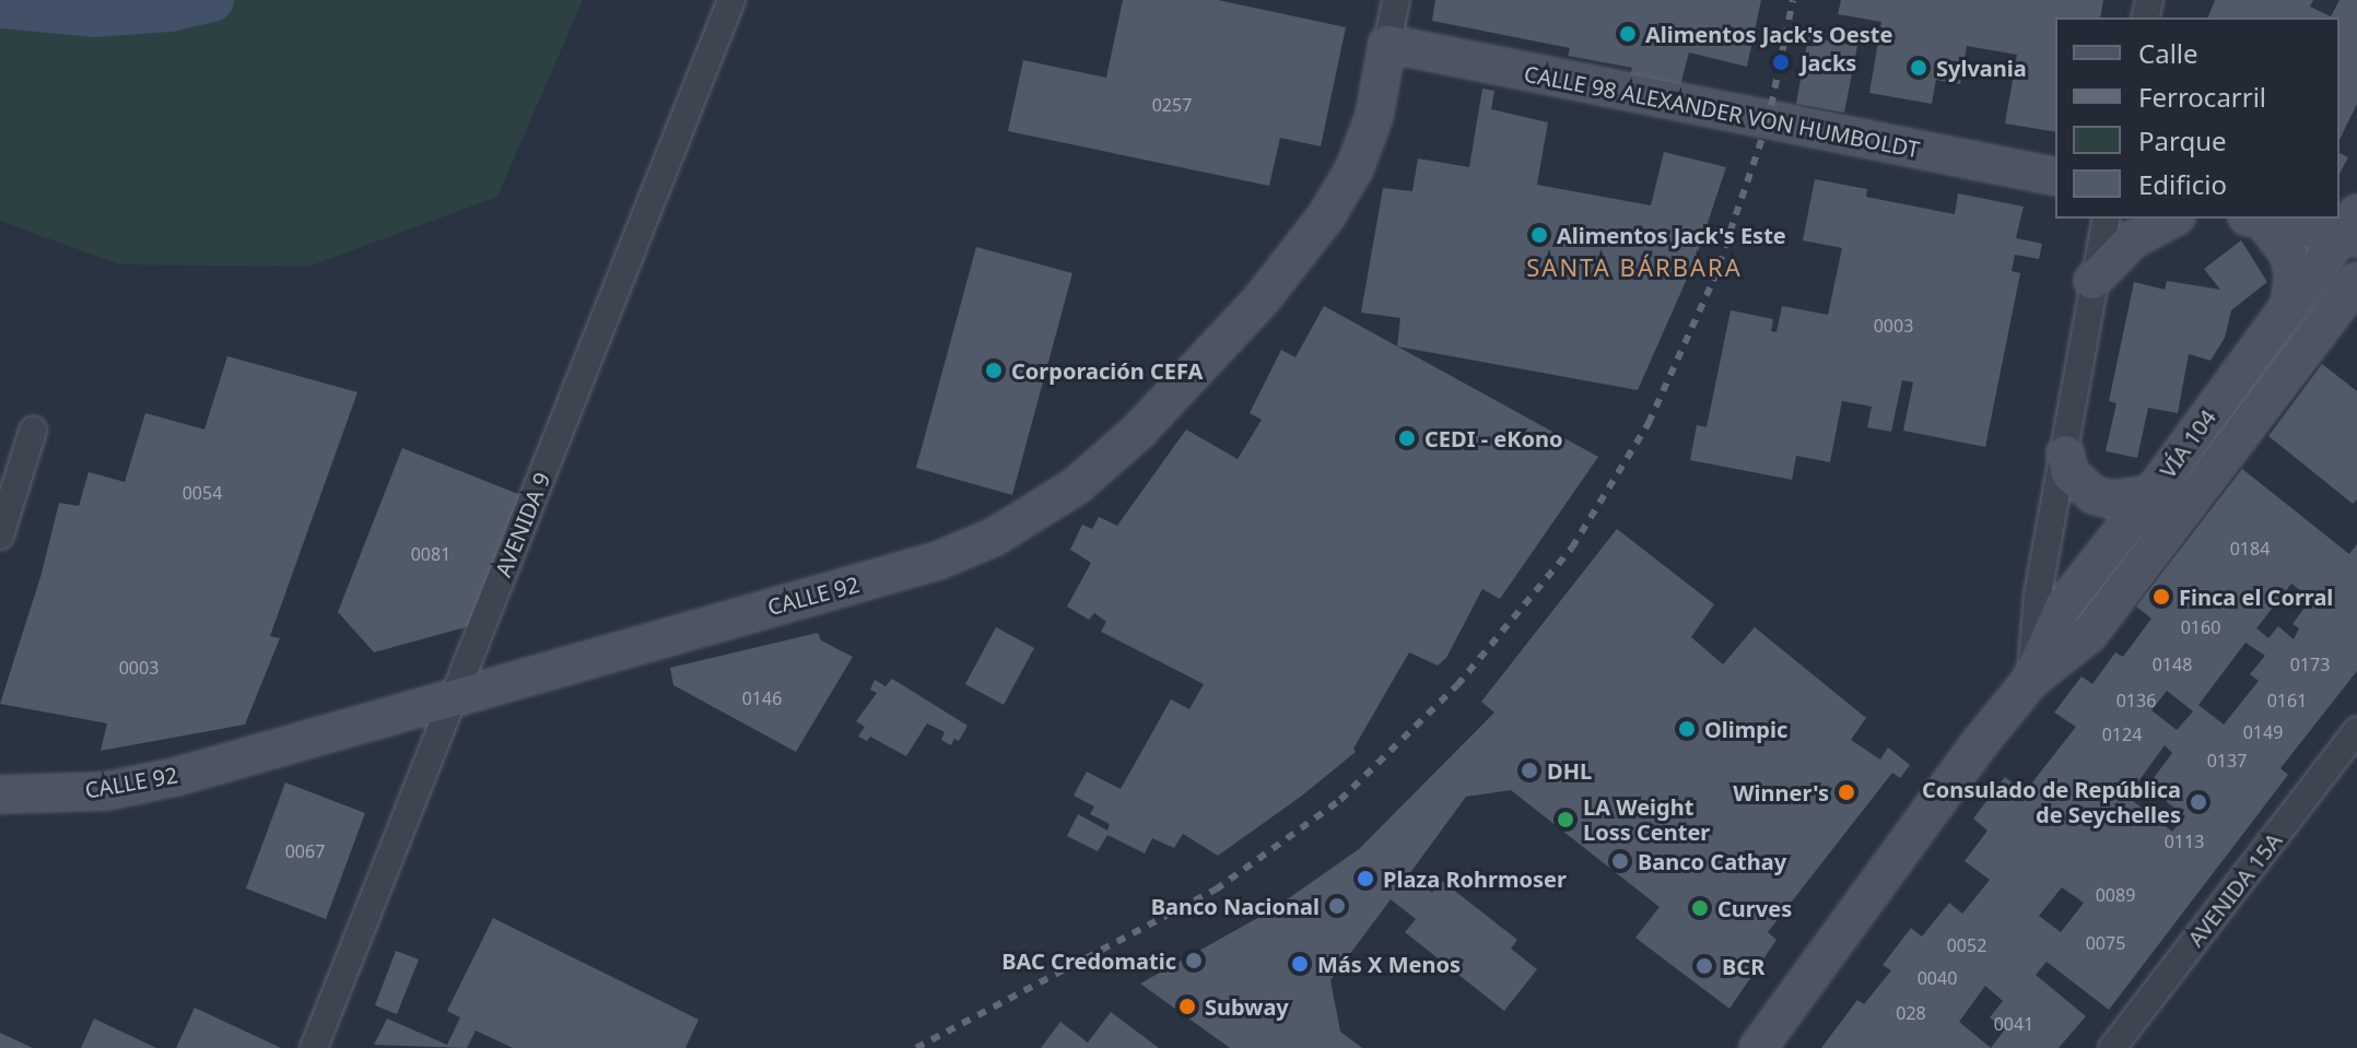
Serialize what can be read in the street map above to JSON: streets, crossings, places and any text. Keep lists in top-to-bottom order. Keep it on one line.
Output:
{"streets":{"street":["CALLE 98 ALEXANDER VON HUMBOLDT","VÍA 104","AVENIDA 9","CALLE 92","AVENIDA 15A"]},"crossings":[["CALLE 98 ALEXANDER VON HUMBOLDT","CALLE 92"],["AVENIDA 9","CALLE 92"]],"districts":["SANTA BÁRBARA"],"places":["Alimentos Jack's Oeste","Jacks","Sylvania","Alimentos Jack's Este","Corporación CEFA","CEDI - eKono","Finca el Corral","Olimpic","DHL","Winner's","Consulado de República de Seychelles","LA Weight Loss Center","Banco Cathay","Plaza Rohrmoser","Banco Nacional","Curves","BAC Credomatic","Más X Menos","BCR","Subway"],"house_numbers":["0257","0003","0054","0184","0081","0160","0148","0173","0003","0146","0136","0161","0149","0124","0137","0113","0067","0089","0075","0052","0040","028","0041"],"legend":["Calle","Ferrocarril","Parque","Edificio"]}
